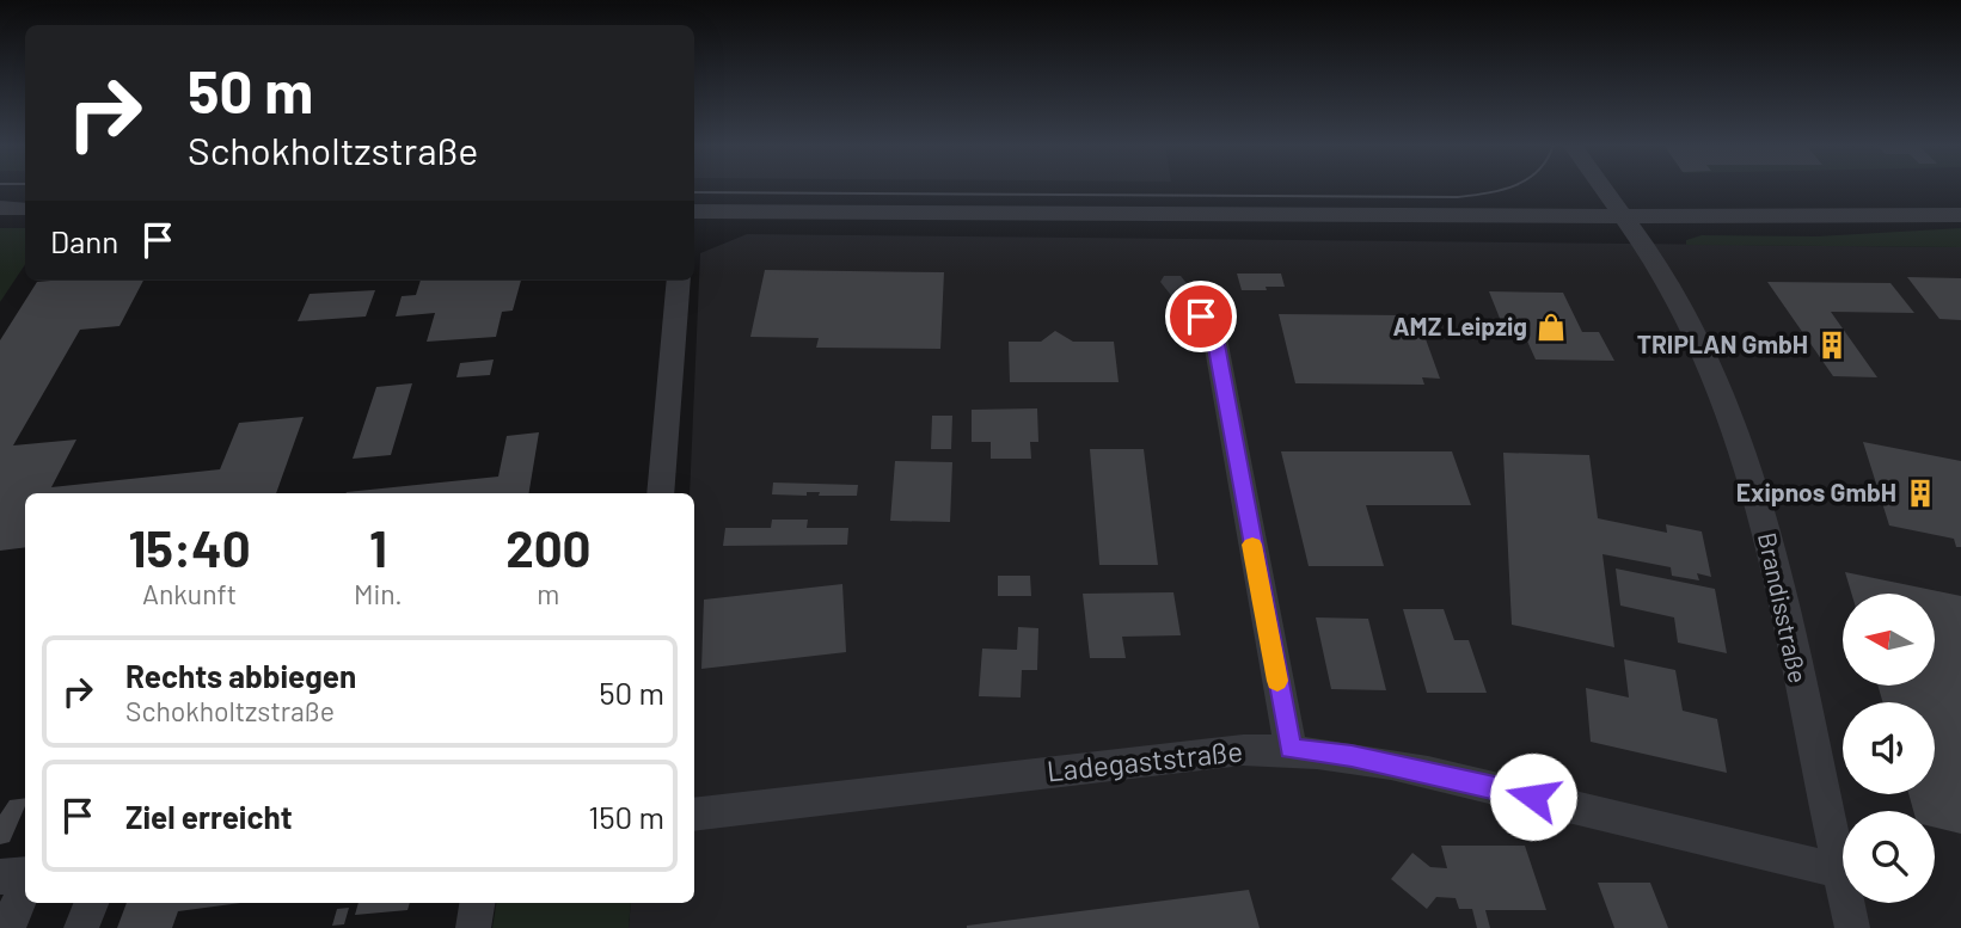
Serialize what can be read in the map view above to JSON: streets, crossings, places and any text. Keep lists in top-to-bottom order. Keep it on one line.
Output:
{"streets":{"street":["Brandisstraße","Ladegaststraße"]},"crossings":[["Brandisstraße","Ladegaststraße"]],"places":{"shop":["AMZ Leipzig"],"building":["TRIPLAN GmbH","Exipnos GmbH"]},"north":"left","page":{"turn":["50 m","Schokholtzstraße"],"then":"Dann","eta":["15:40","Ankunft","1","Min.","200","m"],"list":[{"name":"Rechts abbiegen","note":"Schokholtzstraße","value":"50 m"},{"name":"Ziel erreicht","value":"150 m"}]}}
